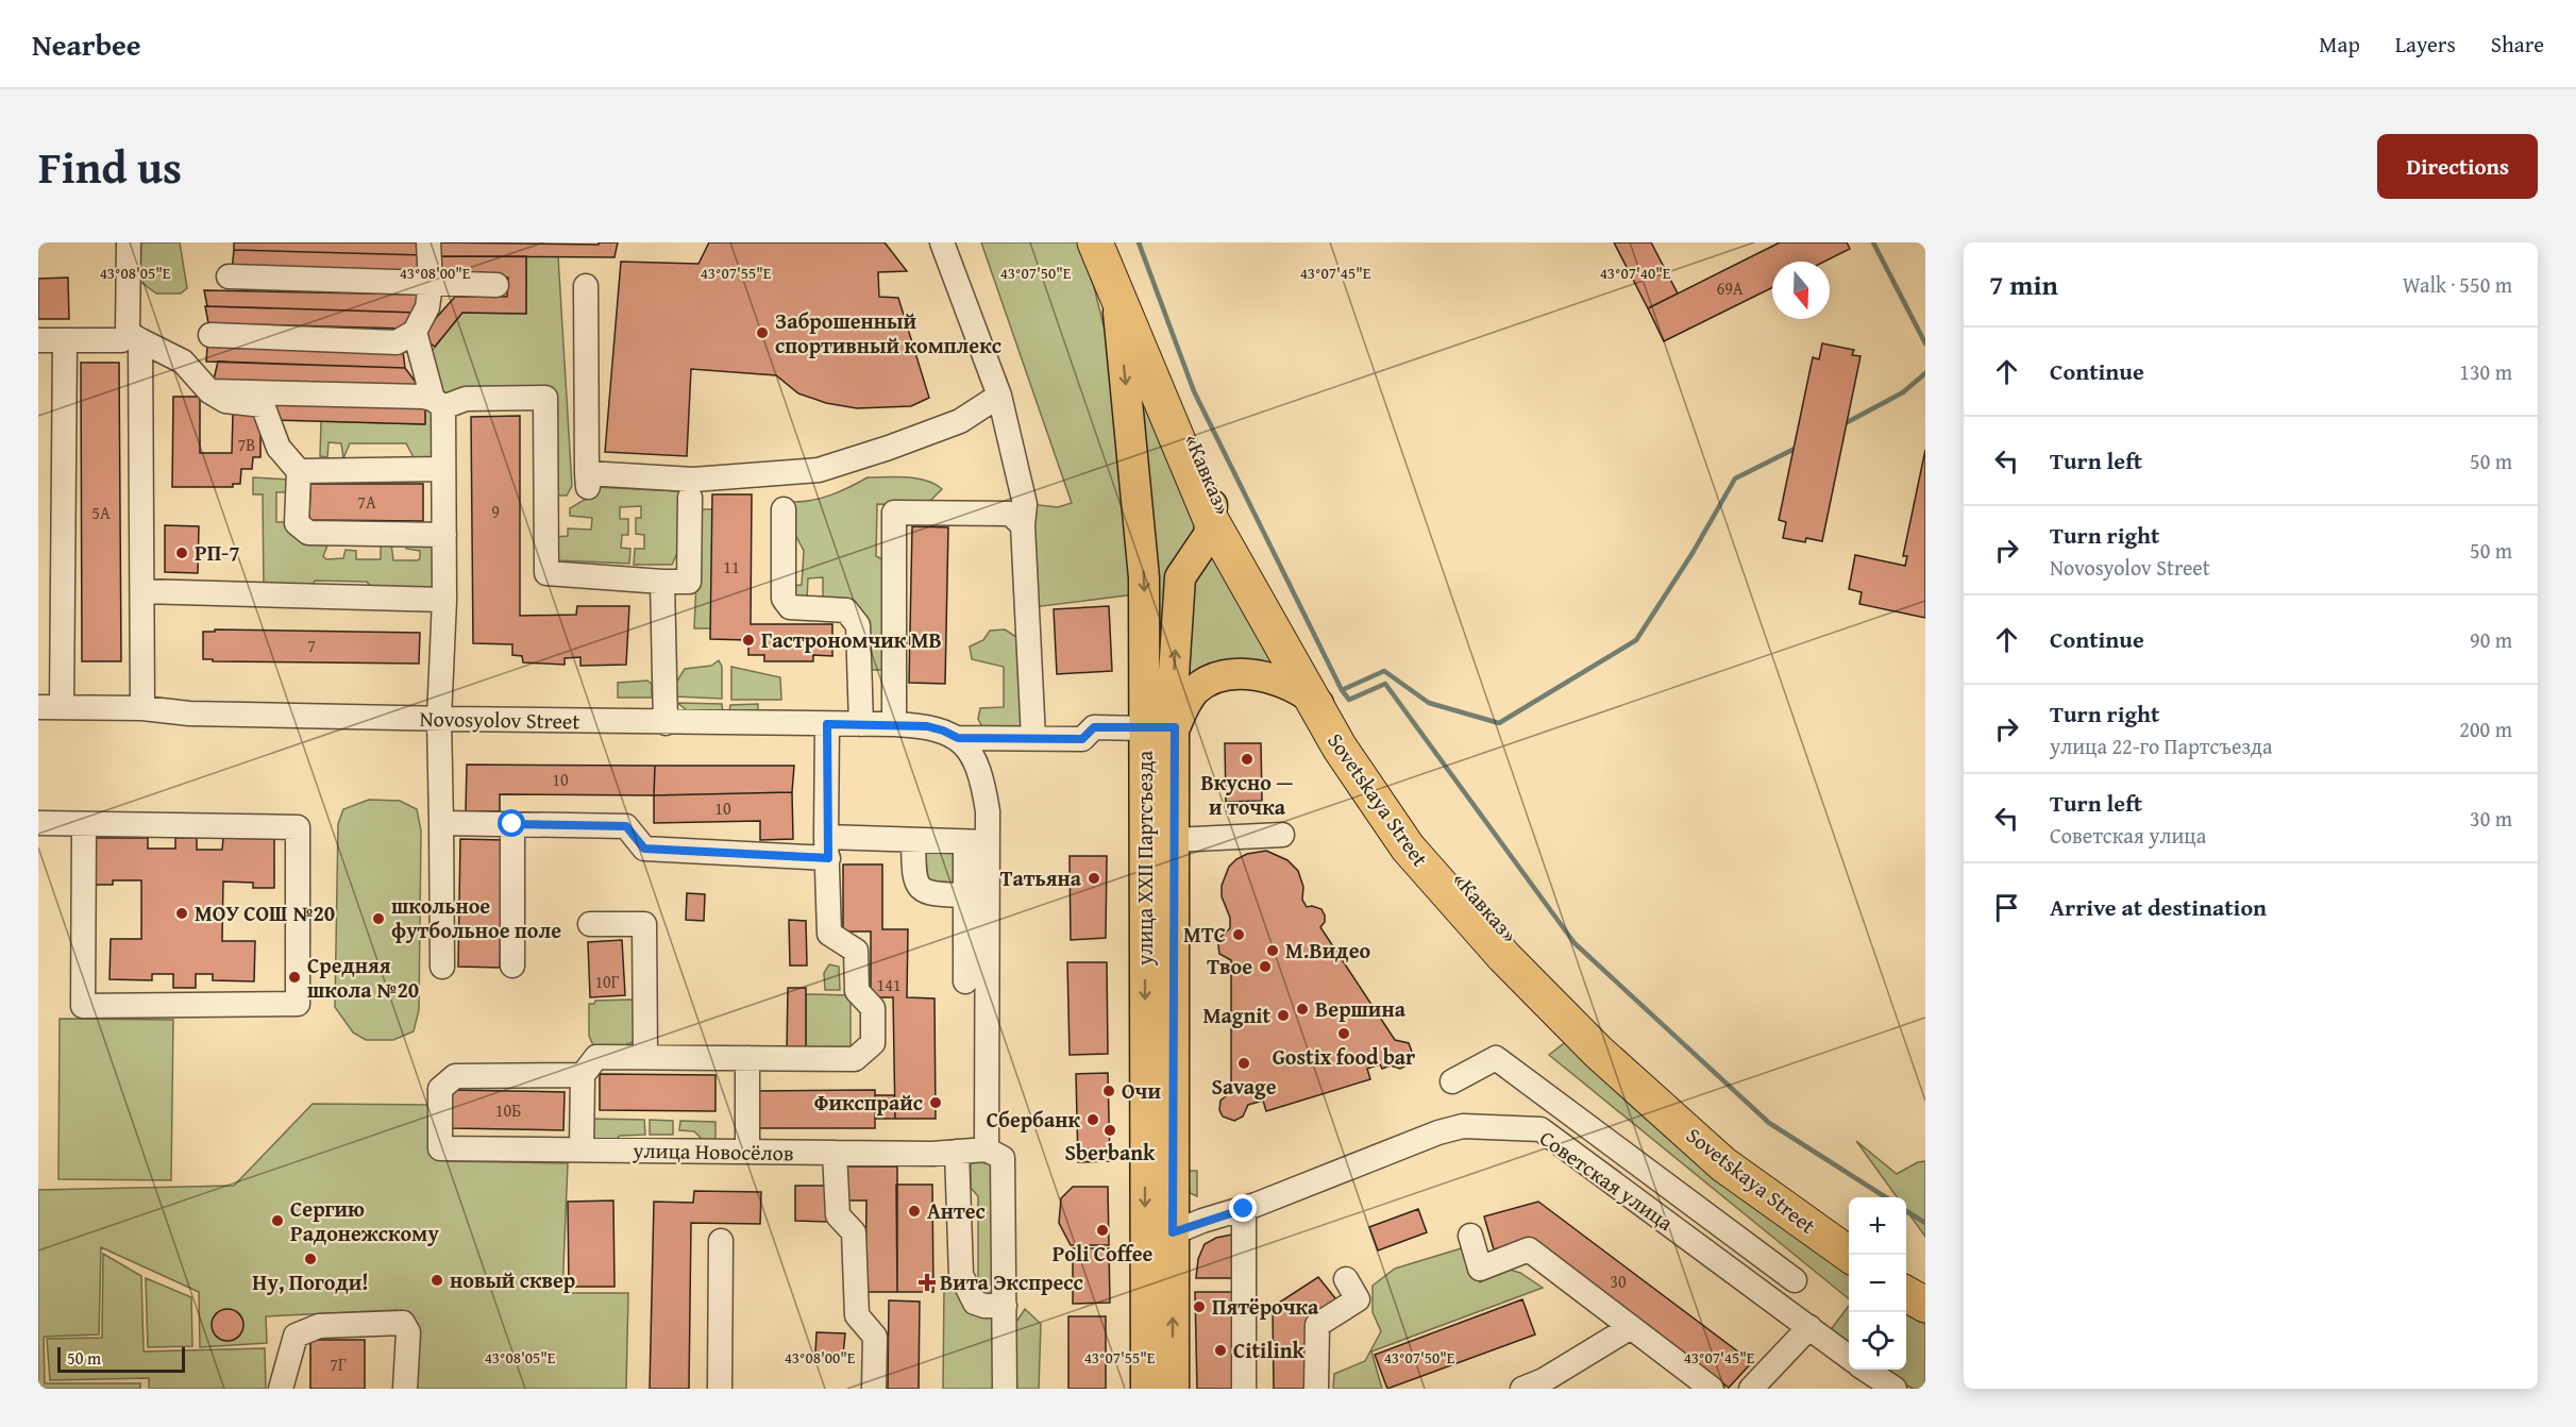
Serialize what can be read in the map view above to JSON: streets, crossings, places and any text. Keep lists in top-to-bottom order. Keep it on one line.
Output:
{"streets":{"highway":["«Кавказ»","Sovetskaya Street"],"main road":["улица XXII Партсъезда"],"street":["Novosyolov Street","улица Новосёлов","Советская улица"]},"crossings":[["«Кавказ»","Sovetskaya Street"],["Sovetskaya Street","улица XXII Партсъезда"],["улица XXII Партсъезда","Советская улица"]],"places":{"other":["Заброшенный спортивный комплекс","РП-7","Гастрономчик МВ","Вкусно — и точка","Татьяна","МОУ СОШ №20","школьное футбольное поле","МТС","М.Видео","Твое","Средняя школа №20","Вершина","Magnit","Gostix food bar","Savage","Очи","Фикспрайс","Сбербанк","Sberbank","Антес","Сергию Радонежскому","Poli Coffee","Ну, Погоди!","новый сквер","Пятёрочка","Citilink"],"health":["Вита Экспресс"]},"house_numbers":["69А","7В","7А","9","5А","11","7","10","10","10Г","141","10Б","30","7Г"],"scale_bar":"50 m","north":"bottom","page":{"header":"Nearbee","nav":["Map","Layers","Share"],"title":"Find us","buttons":"Directions","heading":["7 min","Walk · 550 m"],"list":[["Continue","130 m"],["Turn left","50 m"],["Turn right","Novosyolov Street","50 m"],["Continue","90 m"],["Turn right","улица 22-го Партсъезда","200 m"],["Turn left","Советская улица","30 m"],"Arrive at destination"],"map_buttons":["+","−"],"scale":"50 m"},"coordinates":["43°08'05\"E","43°07'55\"E","43°07'50\"E","43°07'45\"E","43°07'40\"E","43°08'00\"E"]}
